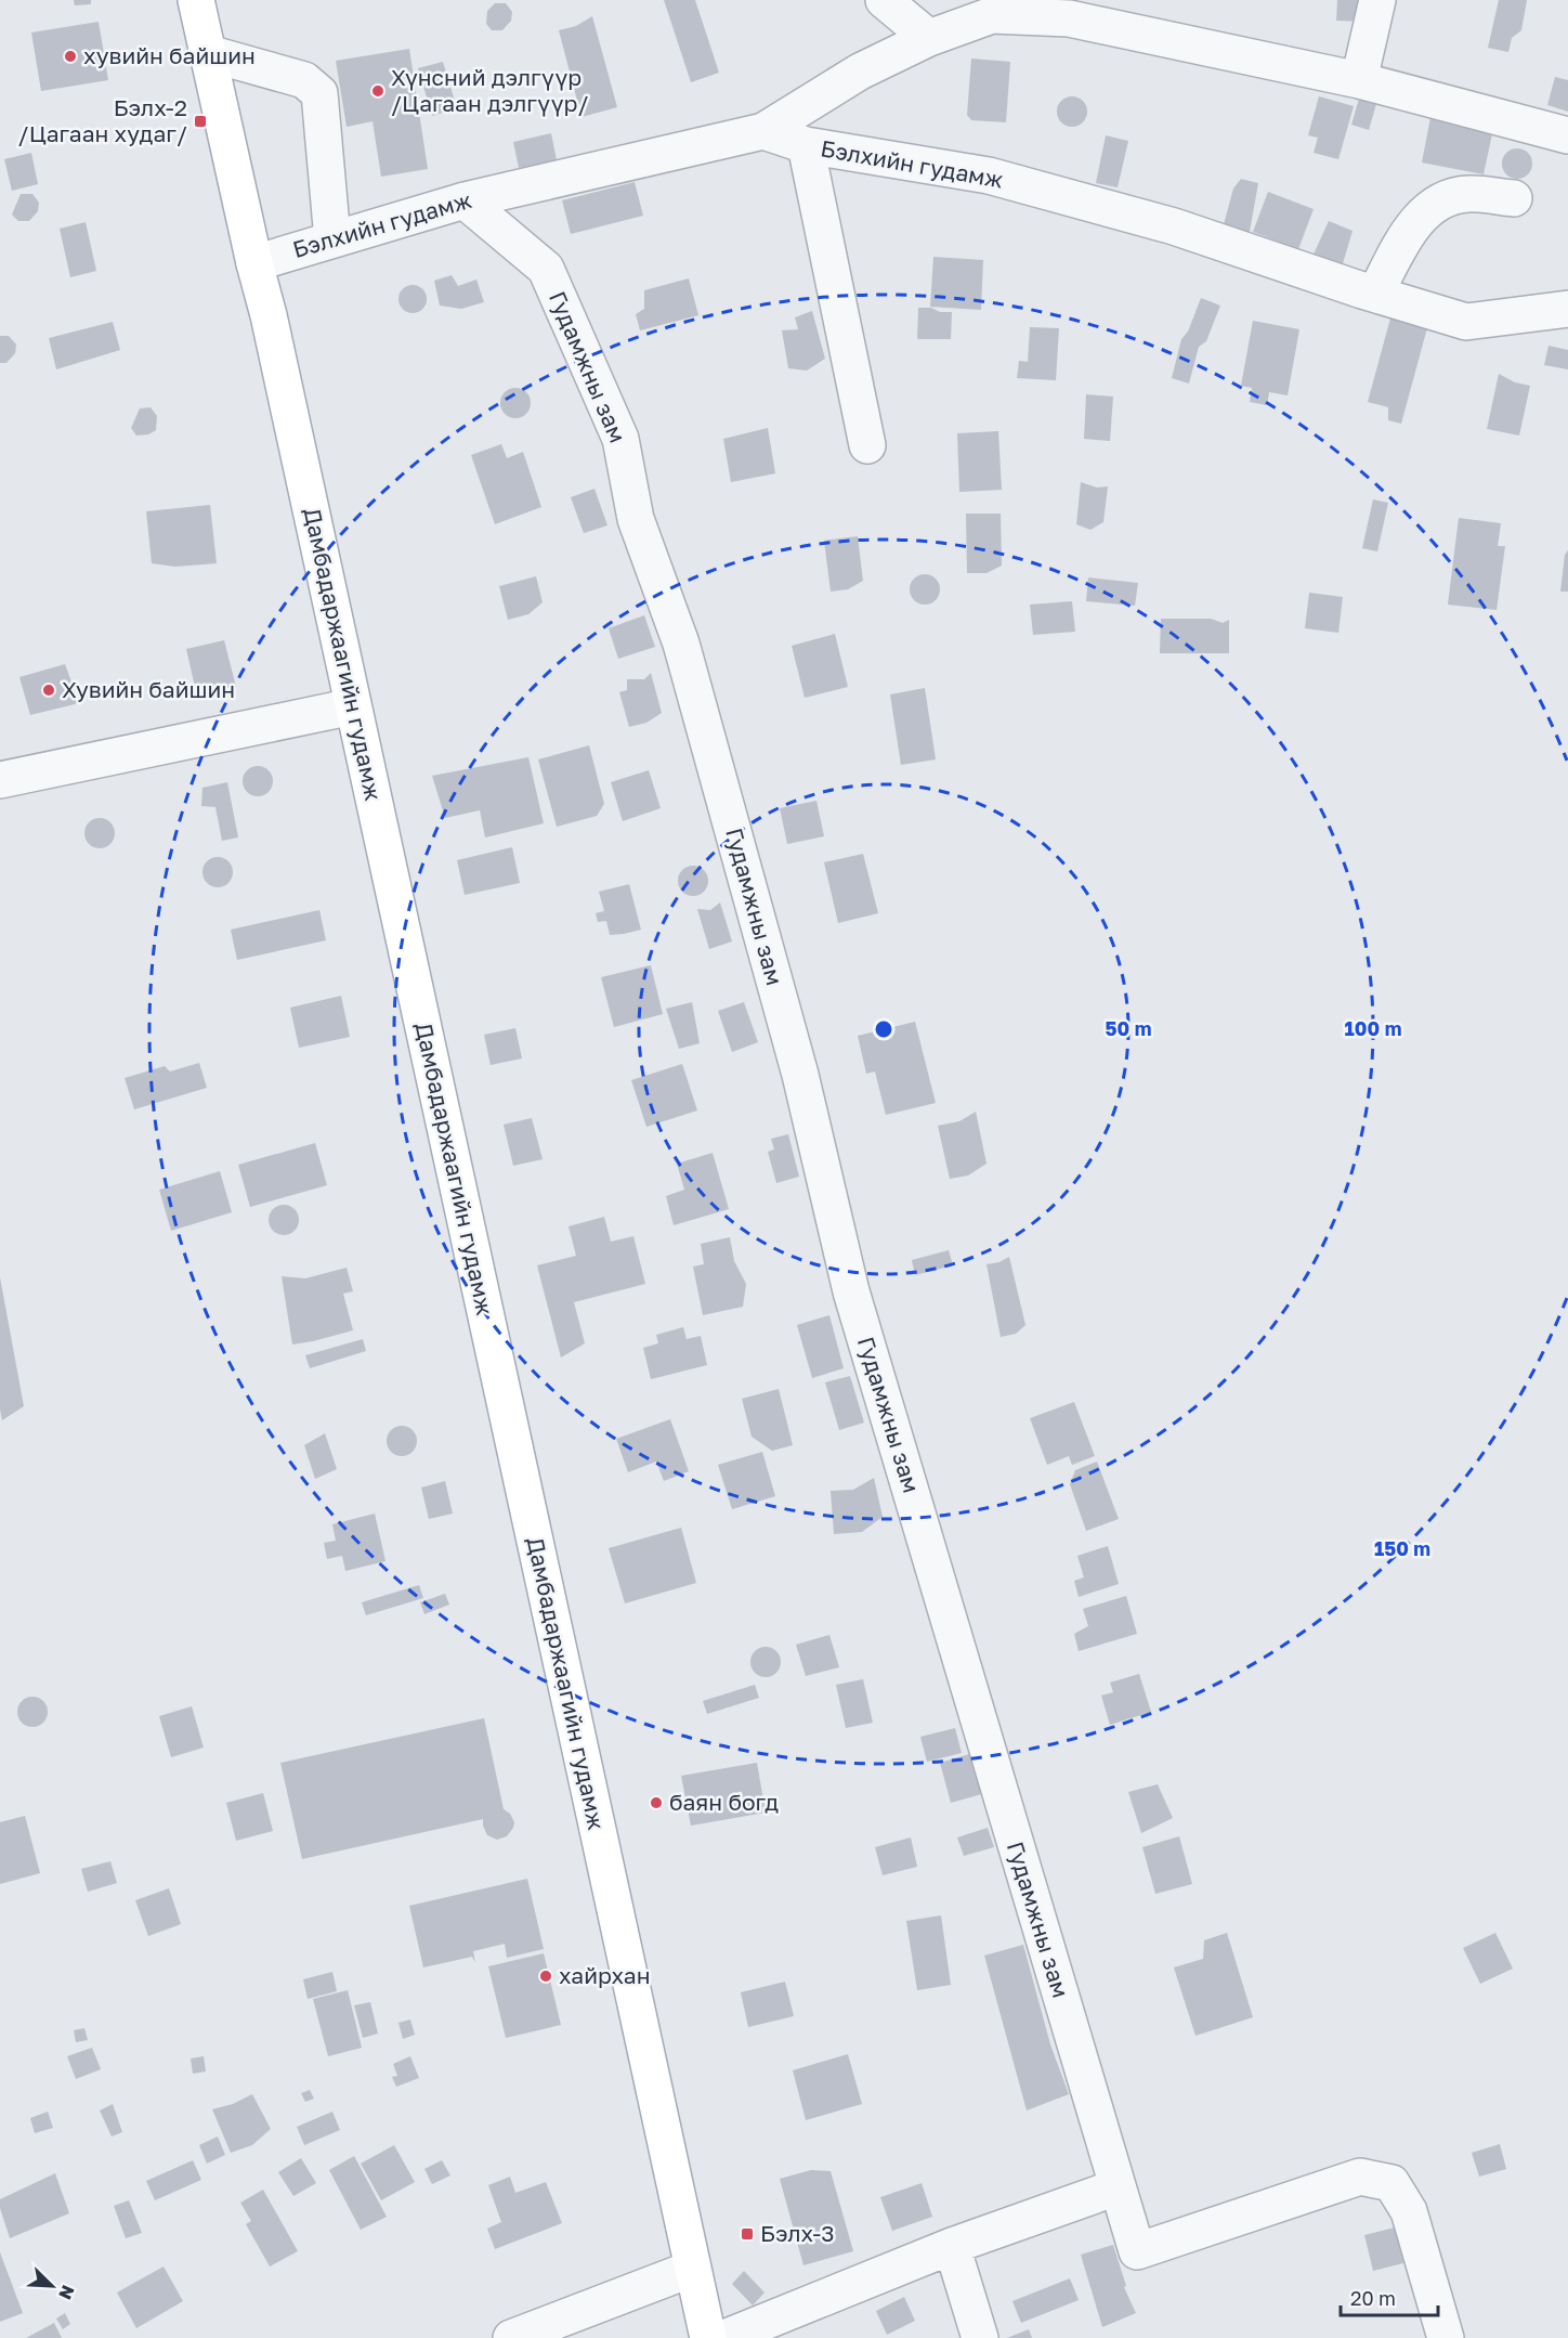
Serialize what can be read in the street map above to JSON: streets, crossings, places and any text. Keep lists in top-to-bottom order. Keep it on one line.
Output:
{"streets":{"main road":["Дамбадаржаагийн гудамж"],"street":["Бэлхийн гудамж","Гудамжны зам"]},"crossings":[["Бэлхийн гудамж","Гудамжны зам"],["Бэлхийн гудамж","Дамбадаржаагийн гудамж"]],"places":{"other":["хувийн байшин","Хүнсний дэлгүүр /Цагаан дэлгүүр/","Хувийн байшин","баян богд","хайрхан"],"transit":["Бэлх-2 /Цагаан худаг/","Бэлх-3"]},"scale_bar":"20 m","north":"bottom right","rings":["50 m","100 m","150 m"]}
